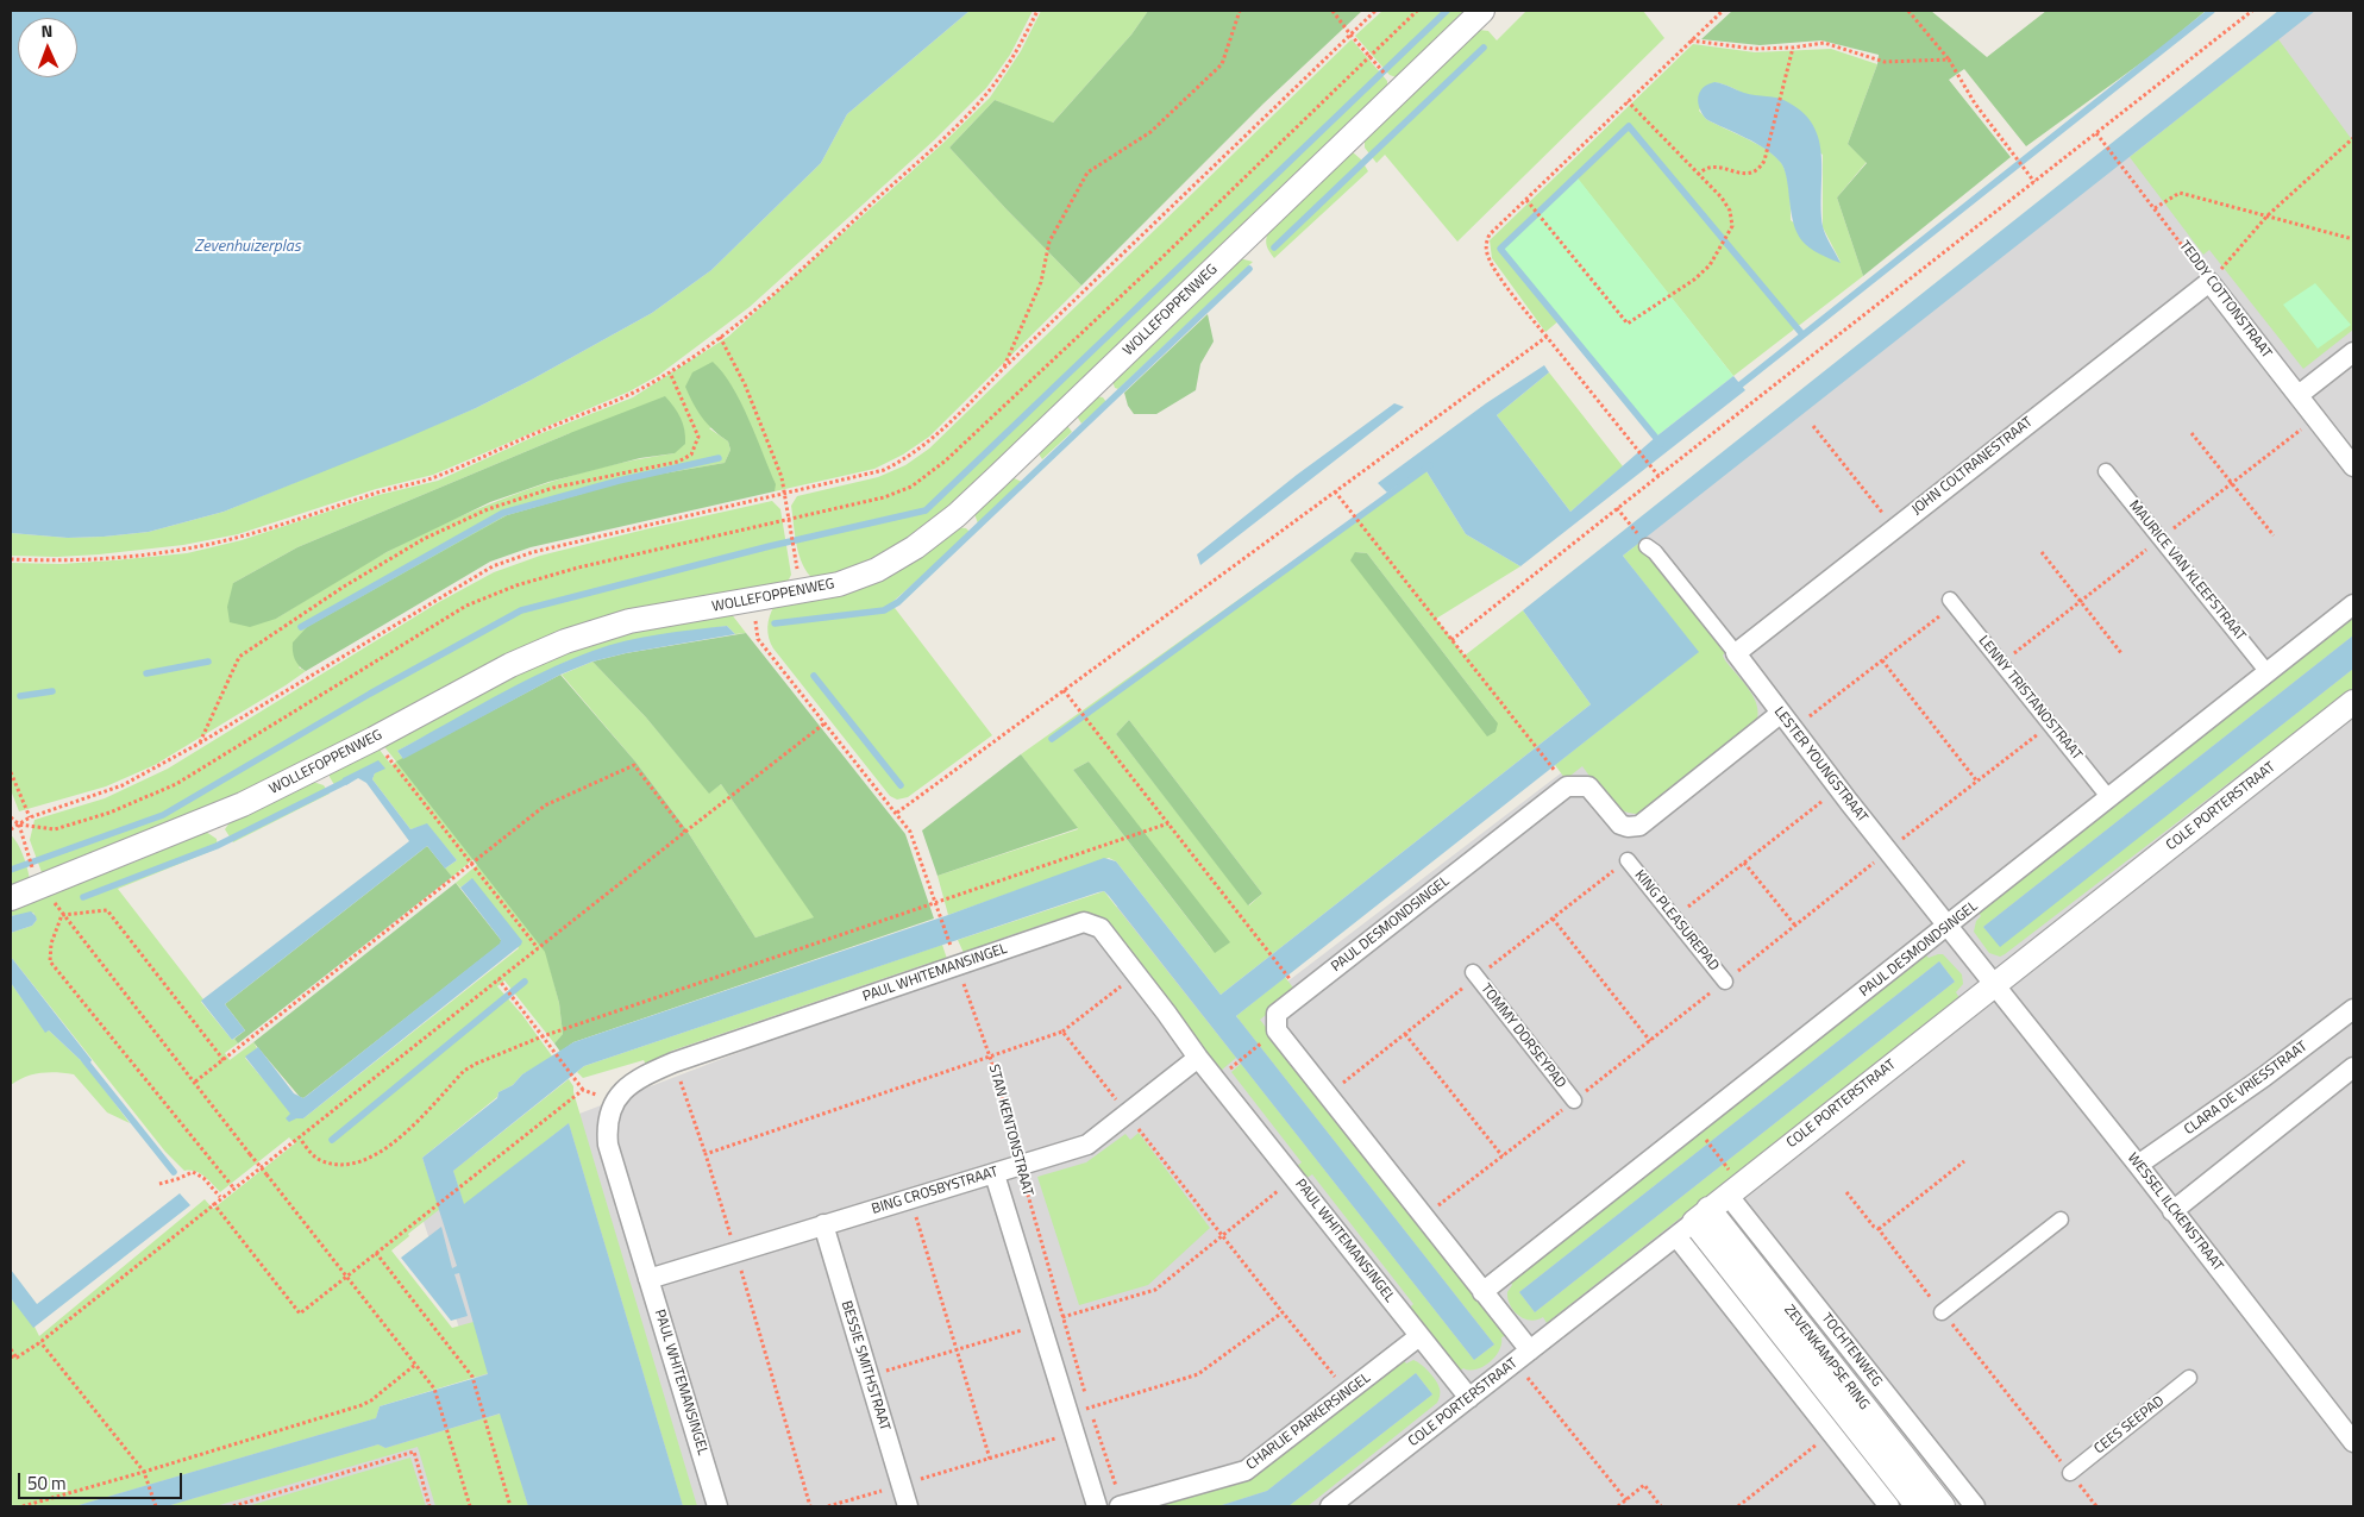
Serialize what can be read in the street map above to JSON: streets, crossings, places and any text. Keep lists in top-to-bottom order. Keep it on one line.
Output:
{"streets":{"street":["TEDDY COTTONSTRAAT","WOLLEFOPPENWEG","JOHN COLTRANESTRAAT","MAURICE VAN KLEEFSTRAAT","LENNY TRISTANOSTRAAT","LESTER YOUNGSTRAAT","COLE PORTERSTRAAT","KING PLEASUREPAD","PAUL DESMONDSINGEL","PAUL WHITEMANSINGEL","TOMMY DORSEYPAD","CLARA DE VRIESSTRAAT","STAN KENTONSTRAAT","BING CROSBYSTRAAT","WESSEL ILCKENSTRAAT","TOCHTENWEG","ZEVENKAMPSE RING","BESSIE SMITHSTRAAT","CHARLIE PARKERSINGEL","CEES SEEPAD"]},"crossings":[["TEDDY COTTONSTRAAT","JOHN COLTRANESTRAAT"],["WOLLEFOPPENWEG","STAN KENTONSTRAAT"],["JOHN COLTRANESTRAAT","LESTER YOUNGSTRAAT"],["MAURICE VAN KLEEFSTRAAT","PAUL DESMONDSINGEL"],["LENNY TRISTANOSTRAAT","PAUL DESMONDSINGEL"],["LESTER YOUNGSTRAAT","COLE PORTERSTRAAT"],["LESTER YOUNGSTRAAT","PAUL DESMONDSINGEL"],["LESTER YOUNGSTRAAT","WESSEL ILCKENSTRAAT"],["COLE PORTERSTRAAT","PAUL DESMONDSINGEL"],["COLE PORTERSTRAAT","PAUL WHITEMANSINGEL"],["COLE PORTERSTRAAT","WESSEL ILCKENSTRAAT"],["COLE PORTERSTRAAT","TOCHTENWEG"],["COLE PORTERSTRAAT","ZEVENKAMPSE RING"],["PAUL WHITEMANSINGEL","STAN KENTONSTRAAT"],["PAUL WHITEMANSINGEL","BING CROSBYSTRAAT"],["PAUL WHITEMANSINGEL","CHARLIE PARKERSINGEL"],["CLARA DE VRIESSTRAAT","WESSEL ILCKENSTRAAT"],["STAN KENTONSTRAAT","BING CROSBYSTRAAT"],["BING CROSBYSTRAAT","BESSIE SMITHSTRAAT"]],"water":["Zevenhuizerplas"],"scale_bar":"50 m","north":"top"}
